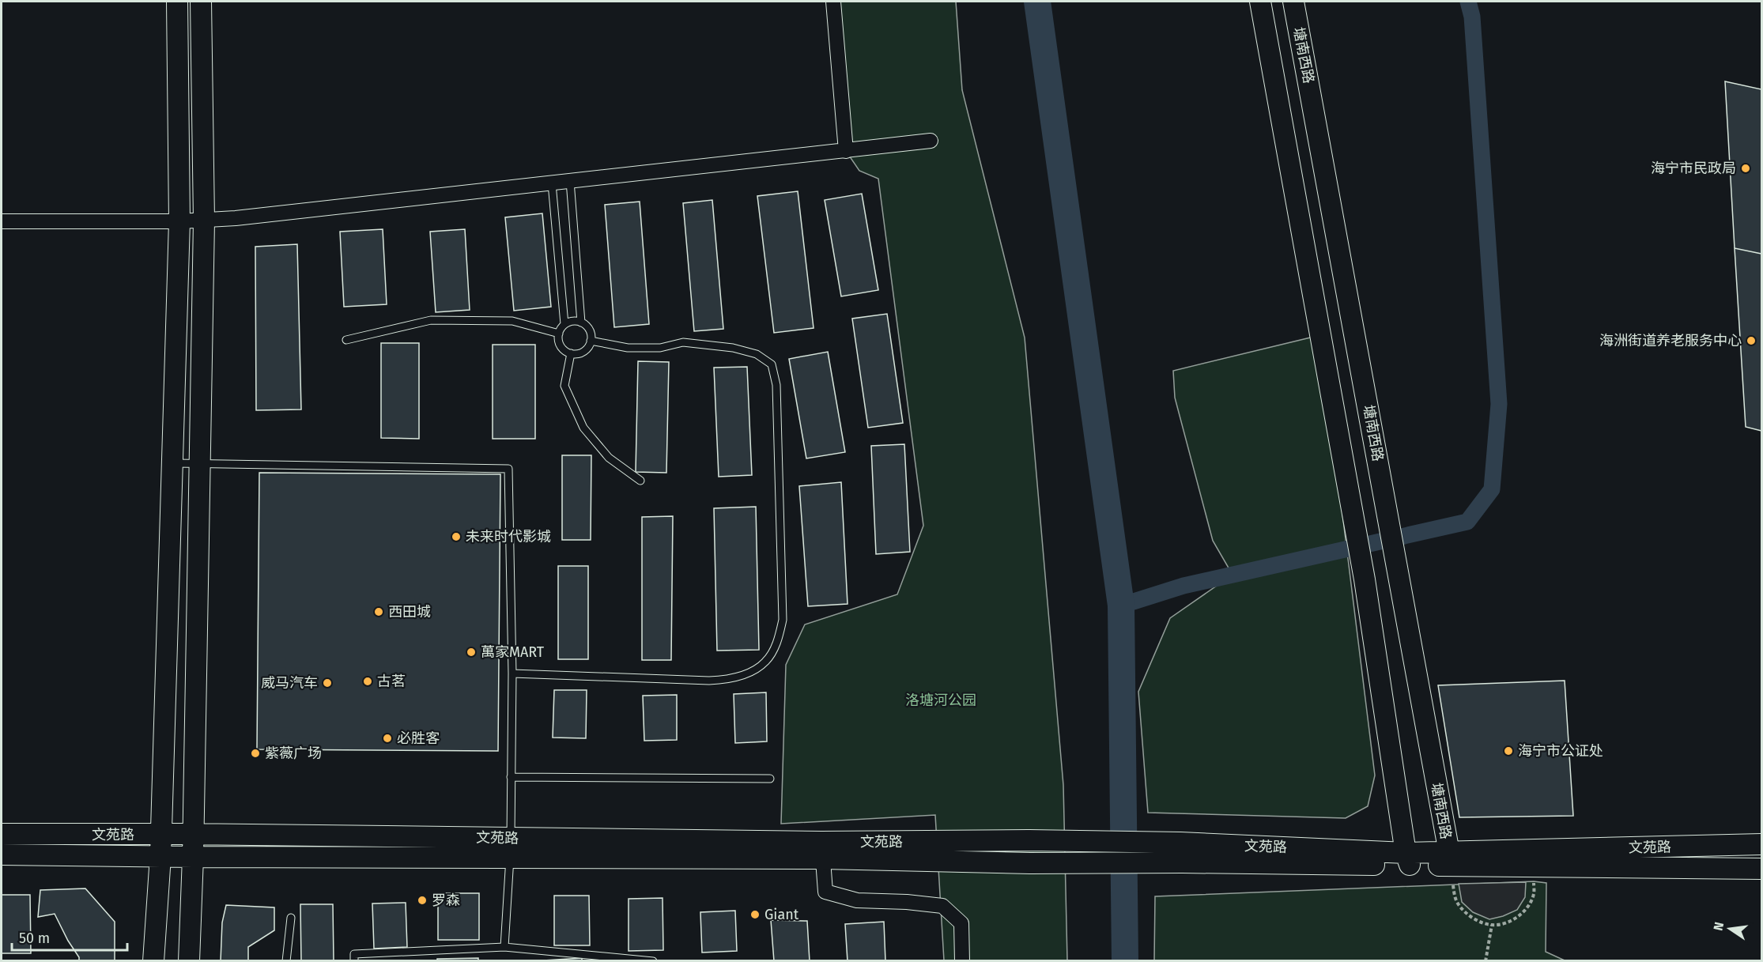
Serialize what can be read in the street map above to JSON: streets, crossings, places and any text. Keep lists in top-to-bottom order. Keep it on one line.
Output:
{"streets":{"main road":["塘南西路","文苑路"]},"crossings":[["塘南西路","文苑路"]],"parks":["洛塘河公园"],"places":["海宁市民政局","海洲街道养老服务中心","未来时代影城","西田城","萬家MART","古茗","威马汽车","必胜客","海宁市公证处","紫薇广场","罗森","Giant"],"scale_bar":"50 m","north":"left"}
